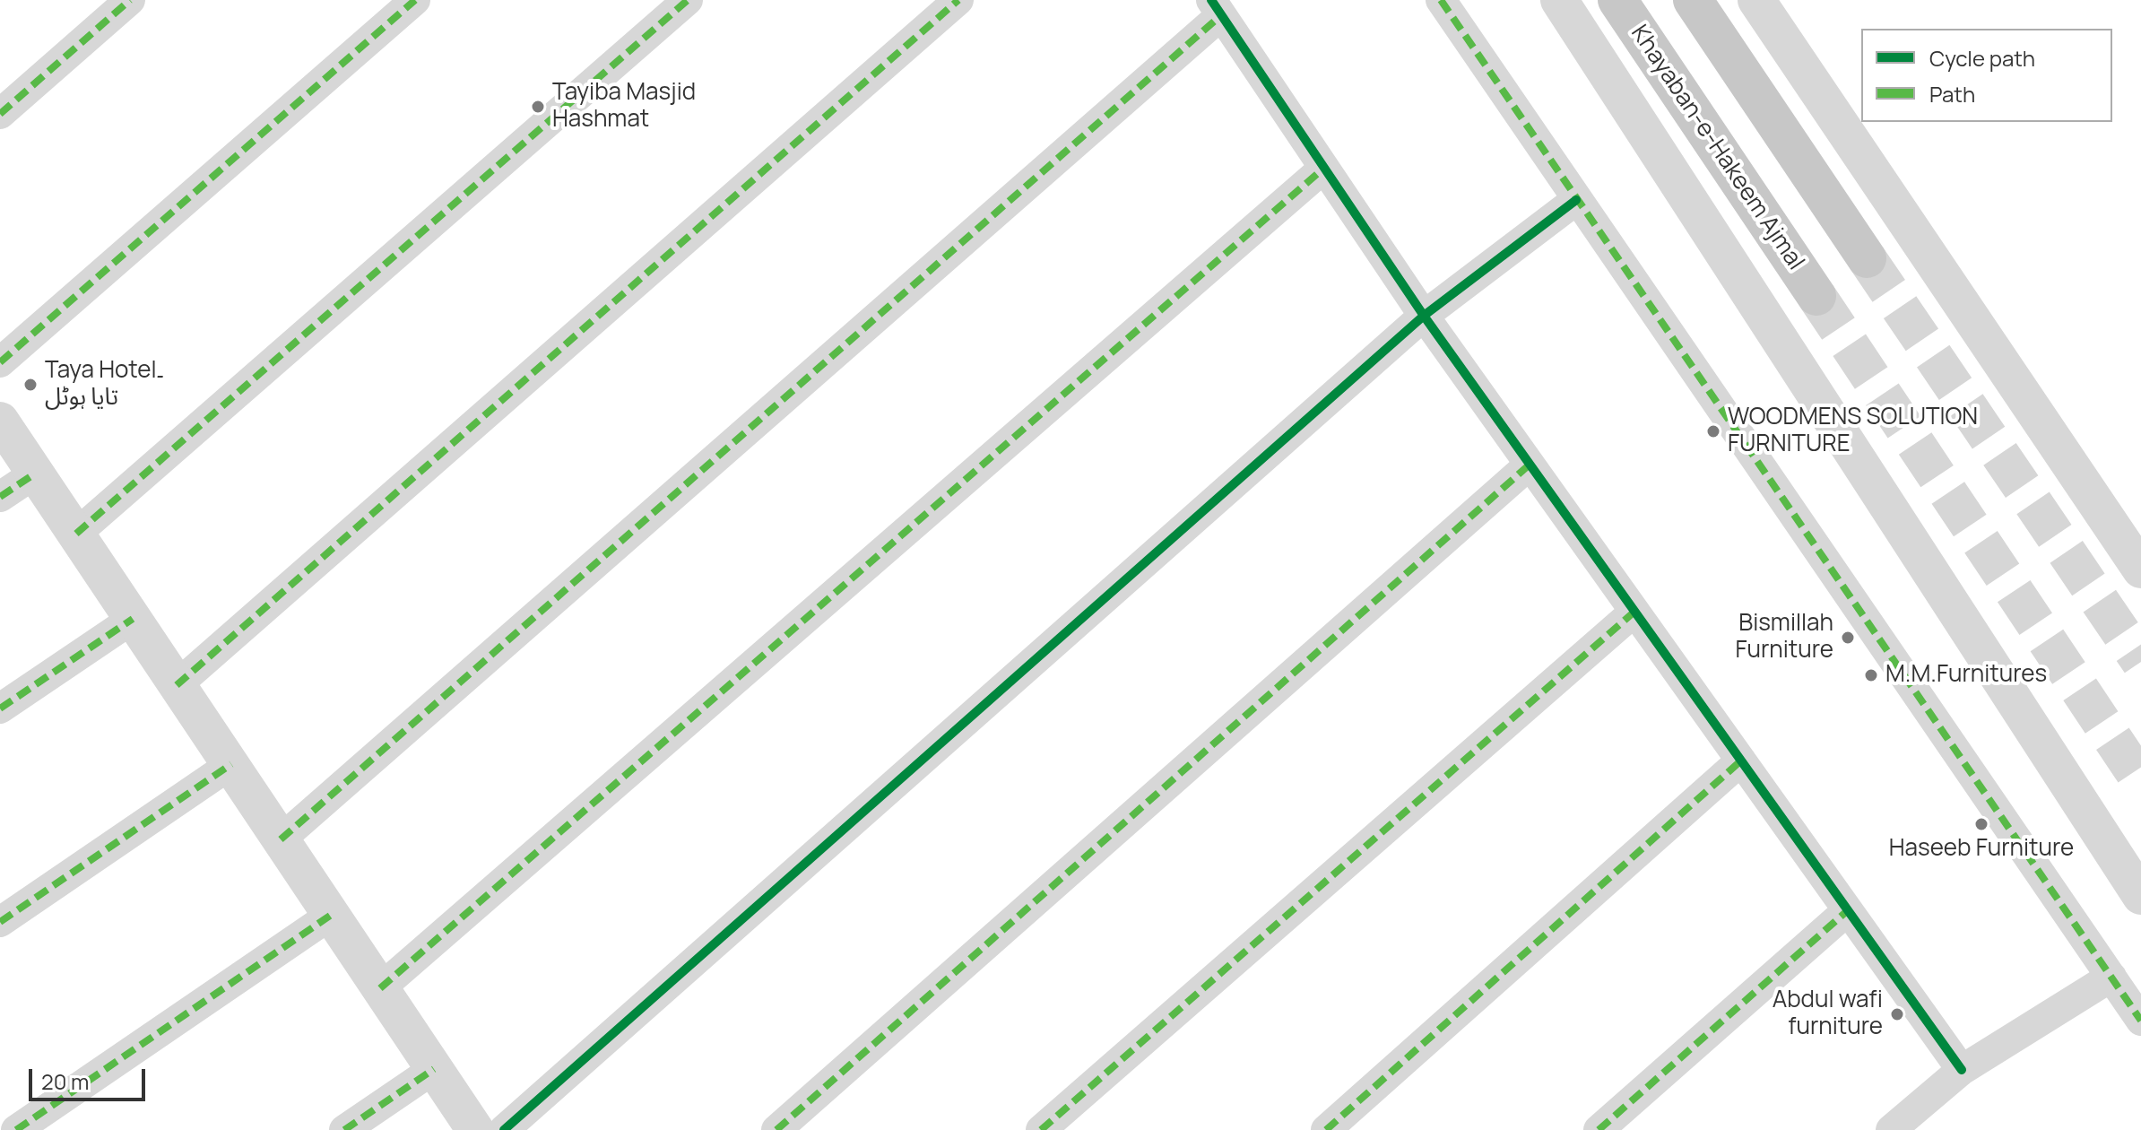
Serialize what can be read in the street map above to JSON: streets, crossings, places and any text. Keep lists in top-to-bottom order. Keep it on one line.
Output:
{"streets":{"highway":["Khayaban-e-Hakeem Ajmal"]},"places":["Tayiba Masjid Hashmat","Taya Hotel۔ تایا ہوٹل","WOODMENS SOLUTION FURNITURE","Bismillah Furniture","M.M.Furnitures","Haseeb Furniture","Abdul wafi furniture"],"legend":["Cycle path","Path"],"scale_bar":"20 m"}
